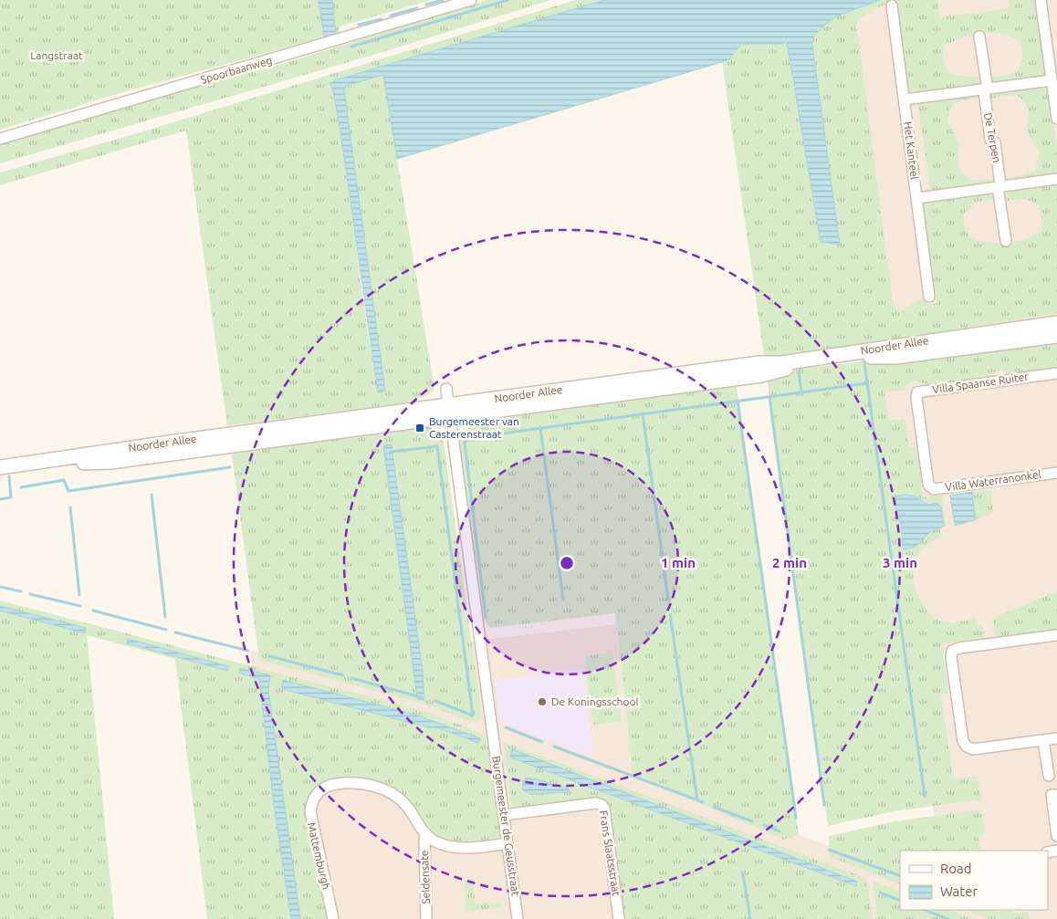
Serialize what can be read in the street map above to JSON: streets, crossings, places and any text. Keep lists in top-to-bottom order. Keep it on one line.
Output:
{"streets":{"street":["Spoorbaanweg","De Terpen","Het Kanteel","Noorder Allee","Villa Spaanse Ruiter","Villa Waterranonkel","Burgemeester de Geusstraat","Frans Slaatsstraat","Mattemburgh","Seldensate"]},"crossings":[["Noorder Allee","Burgemeester de Geusstraat"],["Villa Spaanse Ruiter","Villa Waterranonkel"],["Burgemeester de Geusstraat","Frans Slaatsstraat"],["Mattemburgh","Seldensate"]],"parks":["Langstraat"],"places":{"transit":["Burgemeester van Casterenstraat"],"other":["De Koningsschool"]},"legend":["Road","Water"],"rings":["1 min","2 min","3 min"]}
